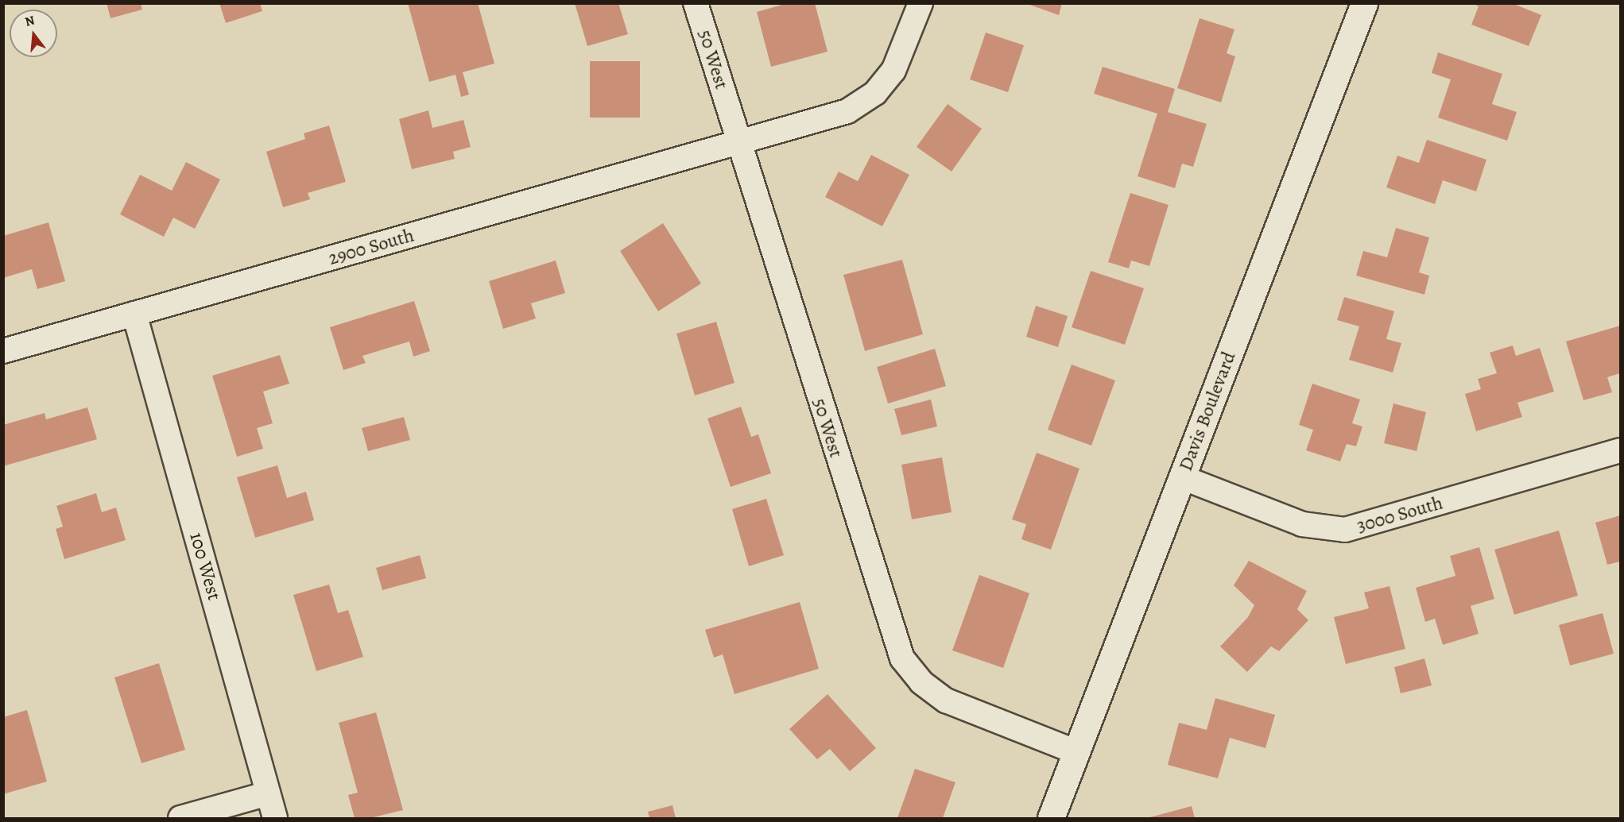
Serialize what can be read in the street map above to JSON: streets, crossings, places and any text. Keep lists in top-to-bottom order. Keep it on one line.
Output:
{"streets":{"street":["50 West","2900 South","Davis Boulevard","3000 South","100 West"]},"crossings":[["50 West","2900 South"],["50 West","Davis Boulevard"],["2900 South","100 West"],["Davis Boulevard","3000 South"]],"north":"top"}
